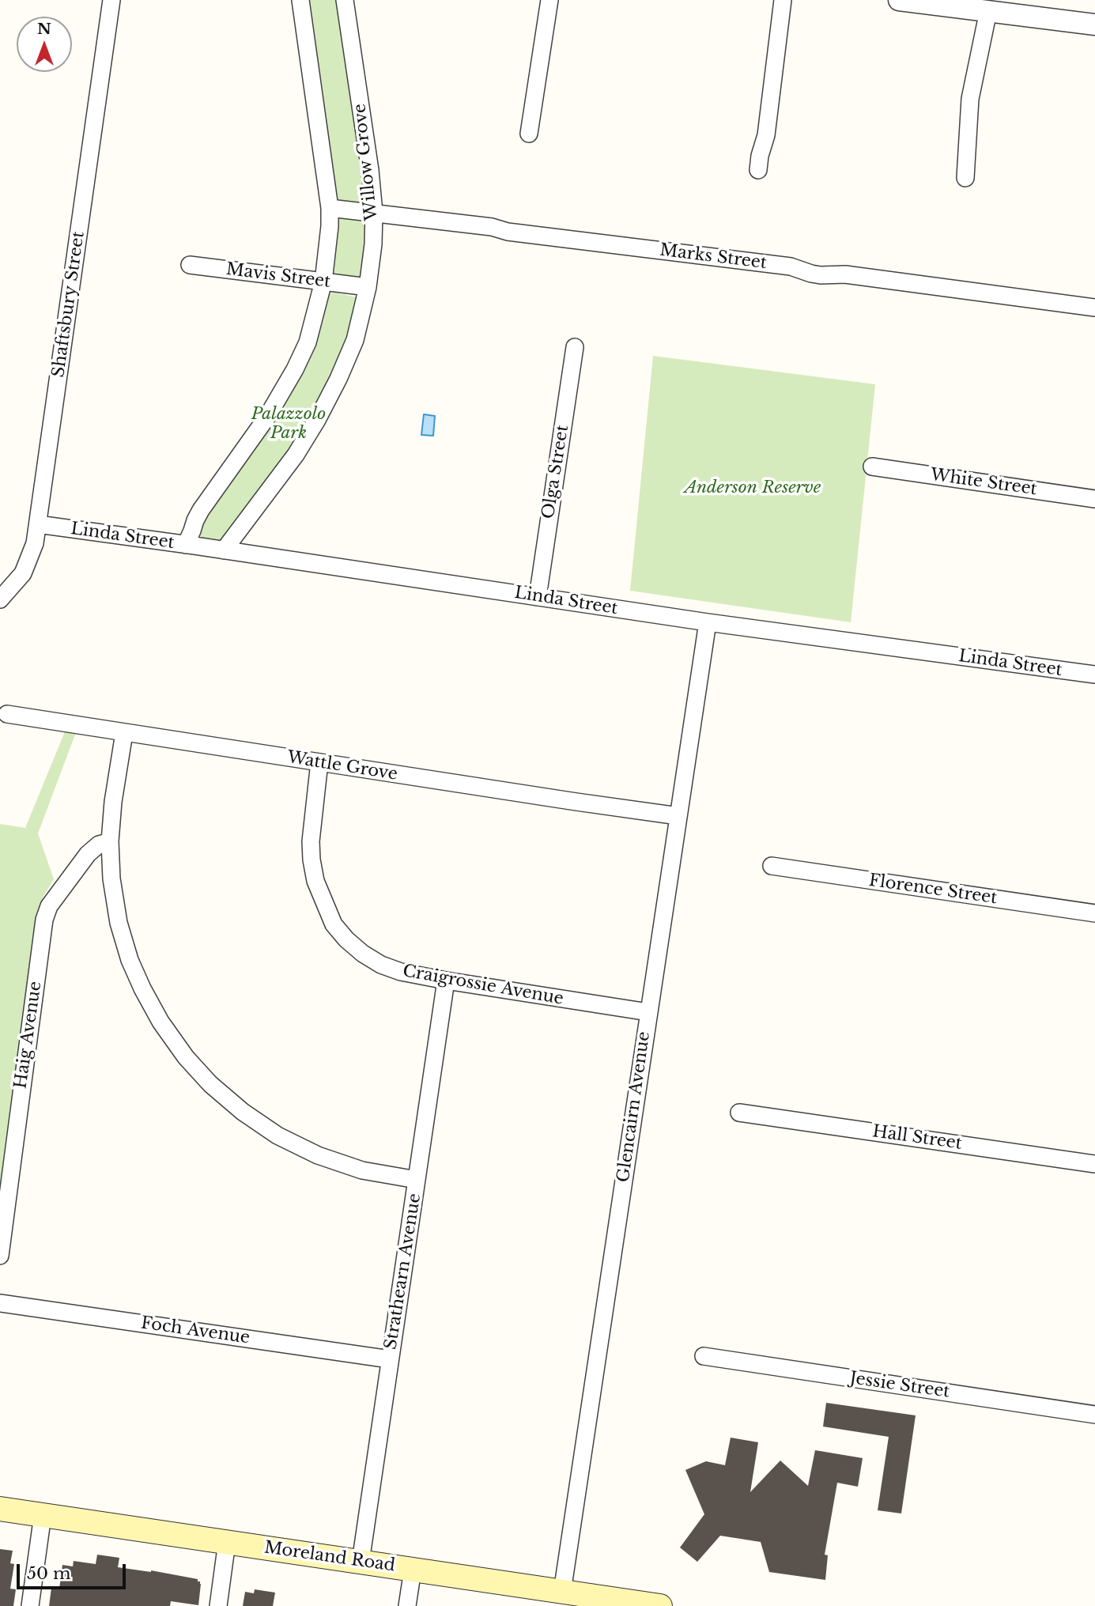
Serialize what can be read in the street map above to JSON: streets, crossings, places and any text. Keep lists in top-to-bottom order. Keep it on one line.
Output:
{"streets":{"main road":["Moreland Road"],"street":["Willow Grove","Marks Street","Mavis Street","Shaftsbury Street","Olga Street","White Street","Linda Street","Wattle Grove","Florence Street","Craigrossie Avenue","Haig Avenue","Glencairn Avenue","Hall Street","Strathearn Avenue","Foch Avenue","Jessie Street"]},"crossings":[["Willow Grove","Marks Street"],["Willow Grove","Mavis Street"],["Willow Grove","Linda Street"],["Shaftsbury Street","Linda Street"],["Olga Street","Linda Street"],["Linda Street","Glencairn Avenue"],["Wattle Grove","Craigrossie Avenue"],["Wattle Grove","Glencairn Avenue"],["Craigrossie Avenue","Glencairn Avenue"],["Craigrossie Avenue","Strathearn Avenue"],["Glencairn Avenue","Moreland Road"],["Strathearn Avenue","Foch Avenue"],["Strathearn Avenue","Moreland Road"]],"parks":["Palazzolo Park","Anderson Reserve"],"scale_bar":"50 m","north":"top"}
